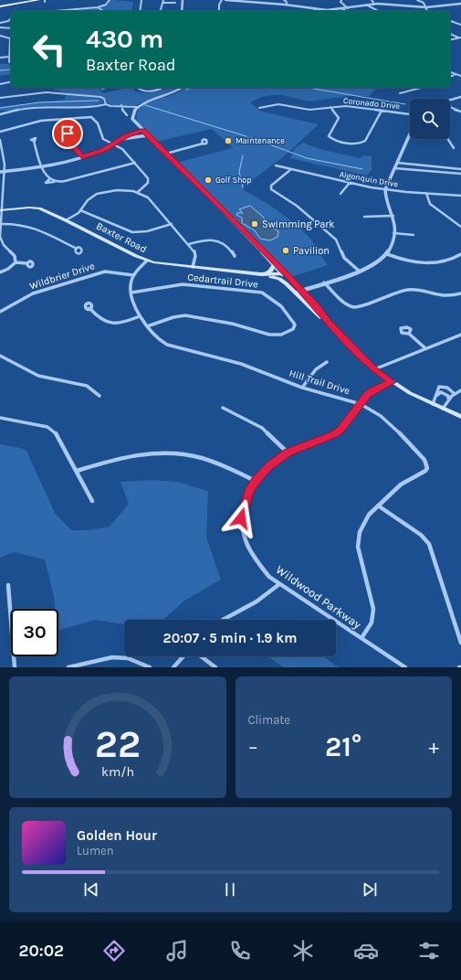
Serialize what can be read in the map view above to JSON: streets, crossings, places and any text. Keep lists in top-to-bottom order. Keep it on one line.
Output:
{"streets":{"main road":["Baxter Road"],"street":["Coronado Drive","Algonquin Drive","Wildbrier Drive","Cedartrail Drive","Hill Trail Drive","Wildwood Parkway"]},"crossings":[["Wildbrier Drive","Hill Trail Drive"],["Cedartrail Drive","Hill Trail Drive"],["Hill Trail Drive","Wildwood Parkway"]],"places":["Maintenance","Golf Shop","Swimming Park","Pavilion"],"page":{"turn":["430 m","Baxter Road"],"limit":"30","trip":"20:07 · 5 min · 1.9 km","tile":"Climate","heat":["−","21°","+"],"song":["Golden Hour","Lumen"],"tabs":"20:02","gauge":["22","km/h"]}}
